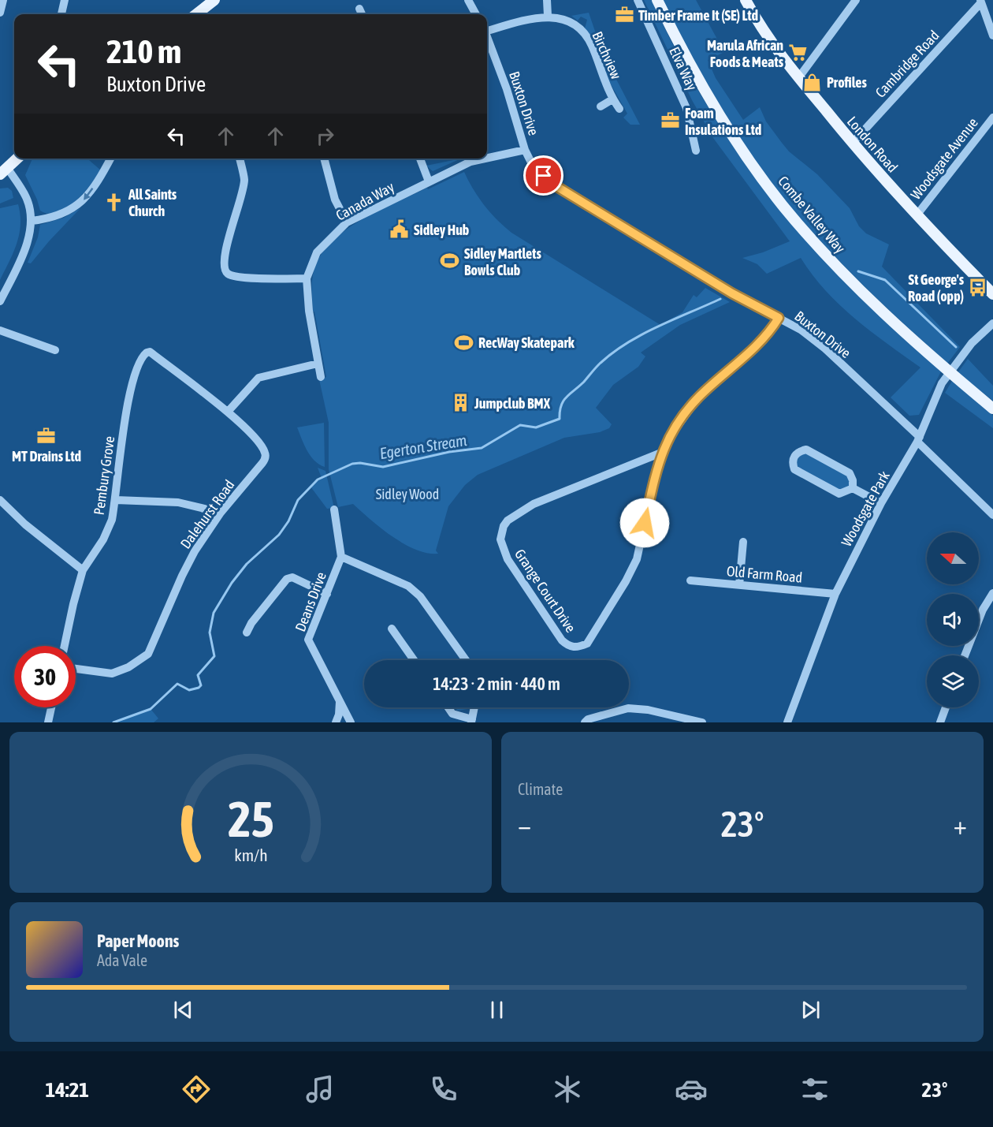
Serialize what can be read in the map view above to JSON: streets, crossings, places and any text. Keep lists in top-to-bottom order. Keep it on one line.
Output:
{"streets":{"main road":["London Road","Combe Valley Way"],"street":["Birchview","Cambridge Road","Elva Way","Buxton Drive","Woodsgate Avenue","Canada Way","Pembury Grove","Woodsgate Park","Dalehurst Road","Old Farm Road","Grange Court Drive","Deans Drive"]},"crossings":[["Cambridge Road","London Road"],["Buxton Drive","Canada Way"],["Buxton Drive","Woodsgate Park"],["Buxton Drive","Grange Court Drive"],["London Road","Woodsgate Avenue"],["Pembury Grove","Dalehurst Road"],["Woodsgate Park","Old Farm Road"]],"water":["Egerton Stream"],"parks":["Sidley Wood"],"places":{"office":["Timber Frame It (SE) Ltd","Foam Insulations Ltd","MT Drains Ltd"],"supermarket":["Marula African Foods & Meats"],"shop":["Profiles"],"church":["All Saints Church"],"public building":["Sidley Hub"],"sports":["Sidley Martlets Bowls Club","RecWay Skatepark"],"bus stop":["St George's Road (opp)"],"building":["Jumpclub BMX"]},"north":"left","page":{"turn":["210 m","Buxton Drive"],"limit":"30","trip":"14:23 · 2 min · 440 m","tile":"Climate","heat":["−","23°","+"],"song":["Paper Moons","Ada Vale"],"tabs":["14:21","23°"],"gauge":["25","km/h"]}}
